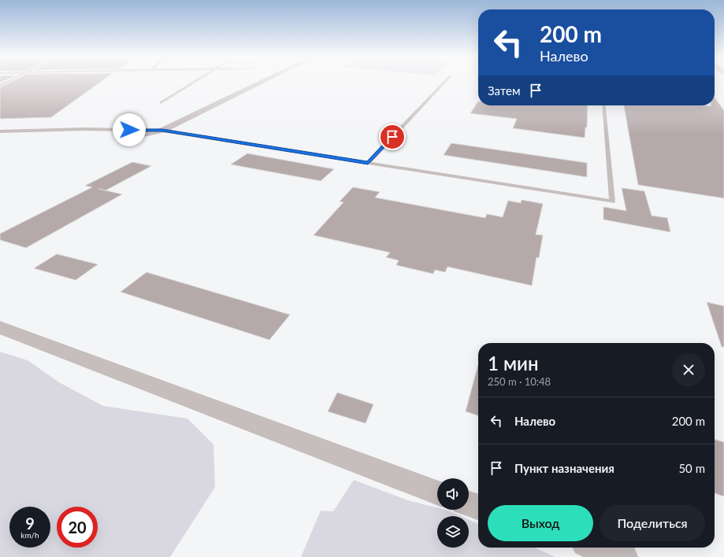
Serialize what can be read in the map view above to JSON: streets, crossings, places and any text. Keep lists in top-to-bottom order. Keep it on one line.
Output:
{"page":{"turn":["200 m","Налево"],"then":"Затем","heading":["1 мин","250 m · 10:48"],"list":[{"name":"Налево","value":"200 m"},{"name":"Пункт назначения","value":"50 m"}],"buttons":["Выход","Поделиться"],"speed":"9 km/h","limit":"20"}}
